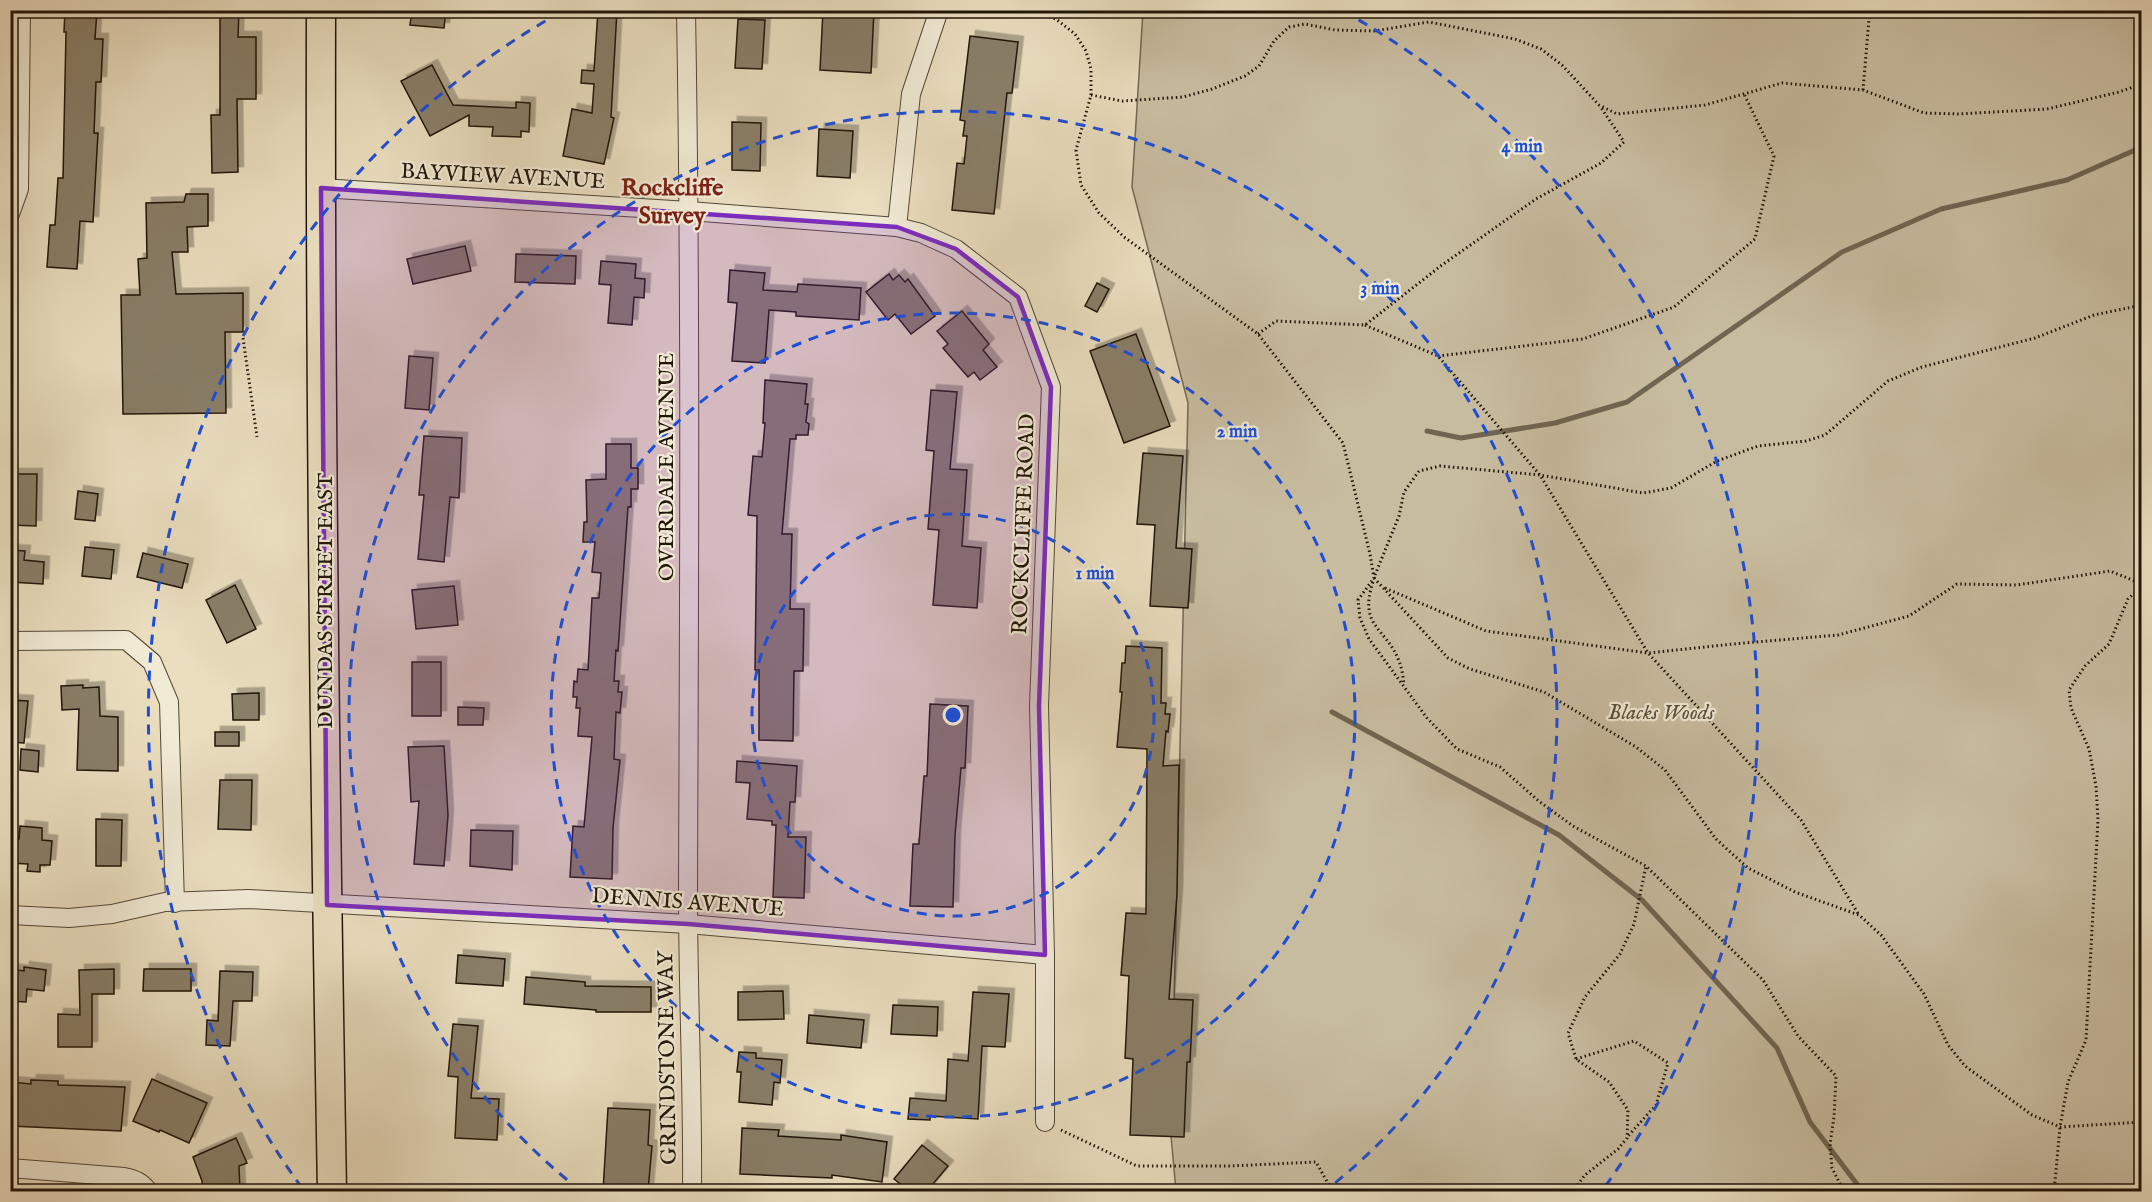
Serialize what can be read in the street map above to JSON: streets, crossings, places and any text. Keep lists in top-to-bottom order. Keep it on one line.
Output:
{"streets":{"main road":["DUNDAS STREET EAST"],"street":["BAYVIEW AVENUE","OVERDALE AVENUE","ROCKCLIFFE ROAD","DENNIS AVENUE","GRINDSTONE WAY"]},"crossings":[["BAYVIEW AVENUE","OVERDALE AVENUE"],["BAYVIEW AVENUE","ROCKCLIFFE ROAD"],["BAYVIEW AVENUE","DUNDAS STREET EAST"],["OVERDALE AVENUE","DENNIS AVENUE"],["OVERDALE AVENUE","GRINDSTONE WAY"],["ROCKCLIFFE ROAD","DENNIS AVENUE"],["DUNDAS STREET EAST","DENNIS AVENUE"],["DENNIS AVENUE","GRINDSTONE WAY"]],"districts":["Rockcliffe Survey"],"parks":["Blacks Woods"],"rings":["4 min","3 min","2 min","1 min"]}
